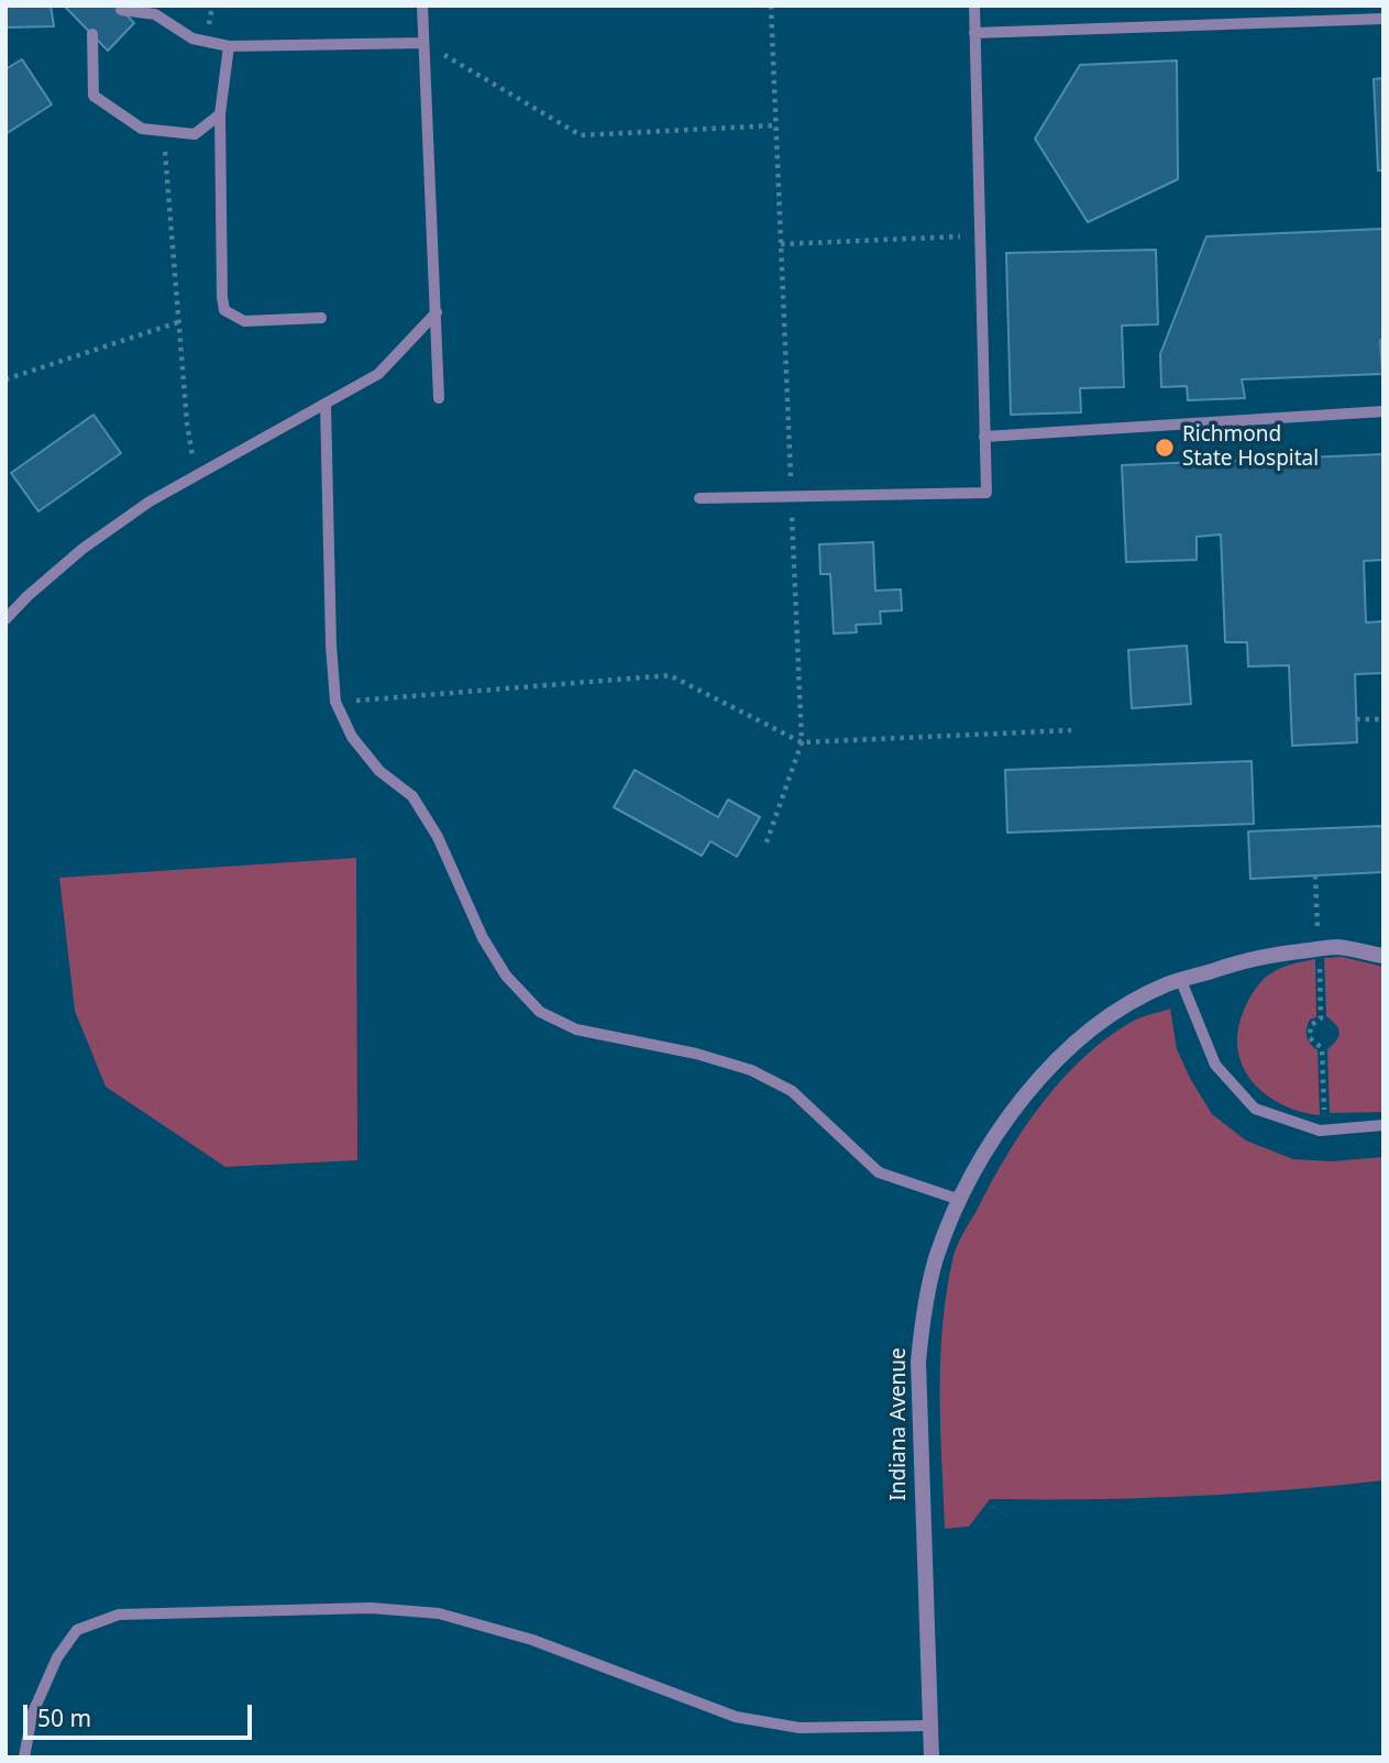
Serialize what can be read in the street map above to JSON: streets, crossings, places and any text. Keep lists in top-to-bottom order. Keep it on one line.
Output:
{"streets":{"street":["Indiana Avenue"]},"places":["Richmond State Hospital"],"scale_bar":"50 m"}
